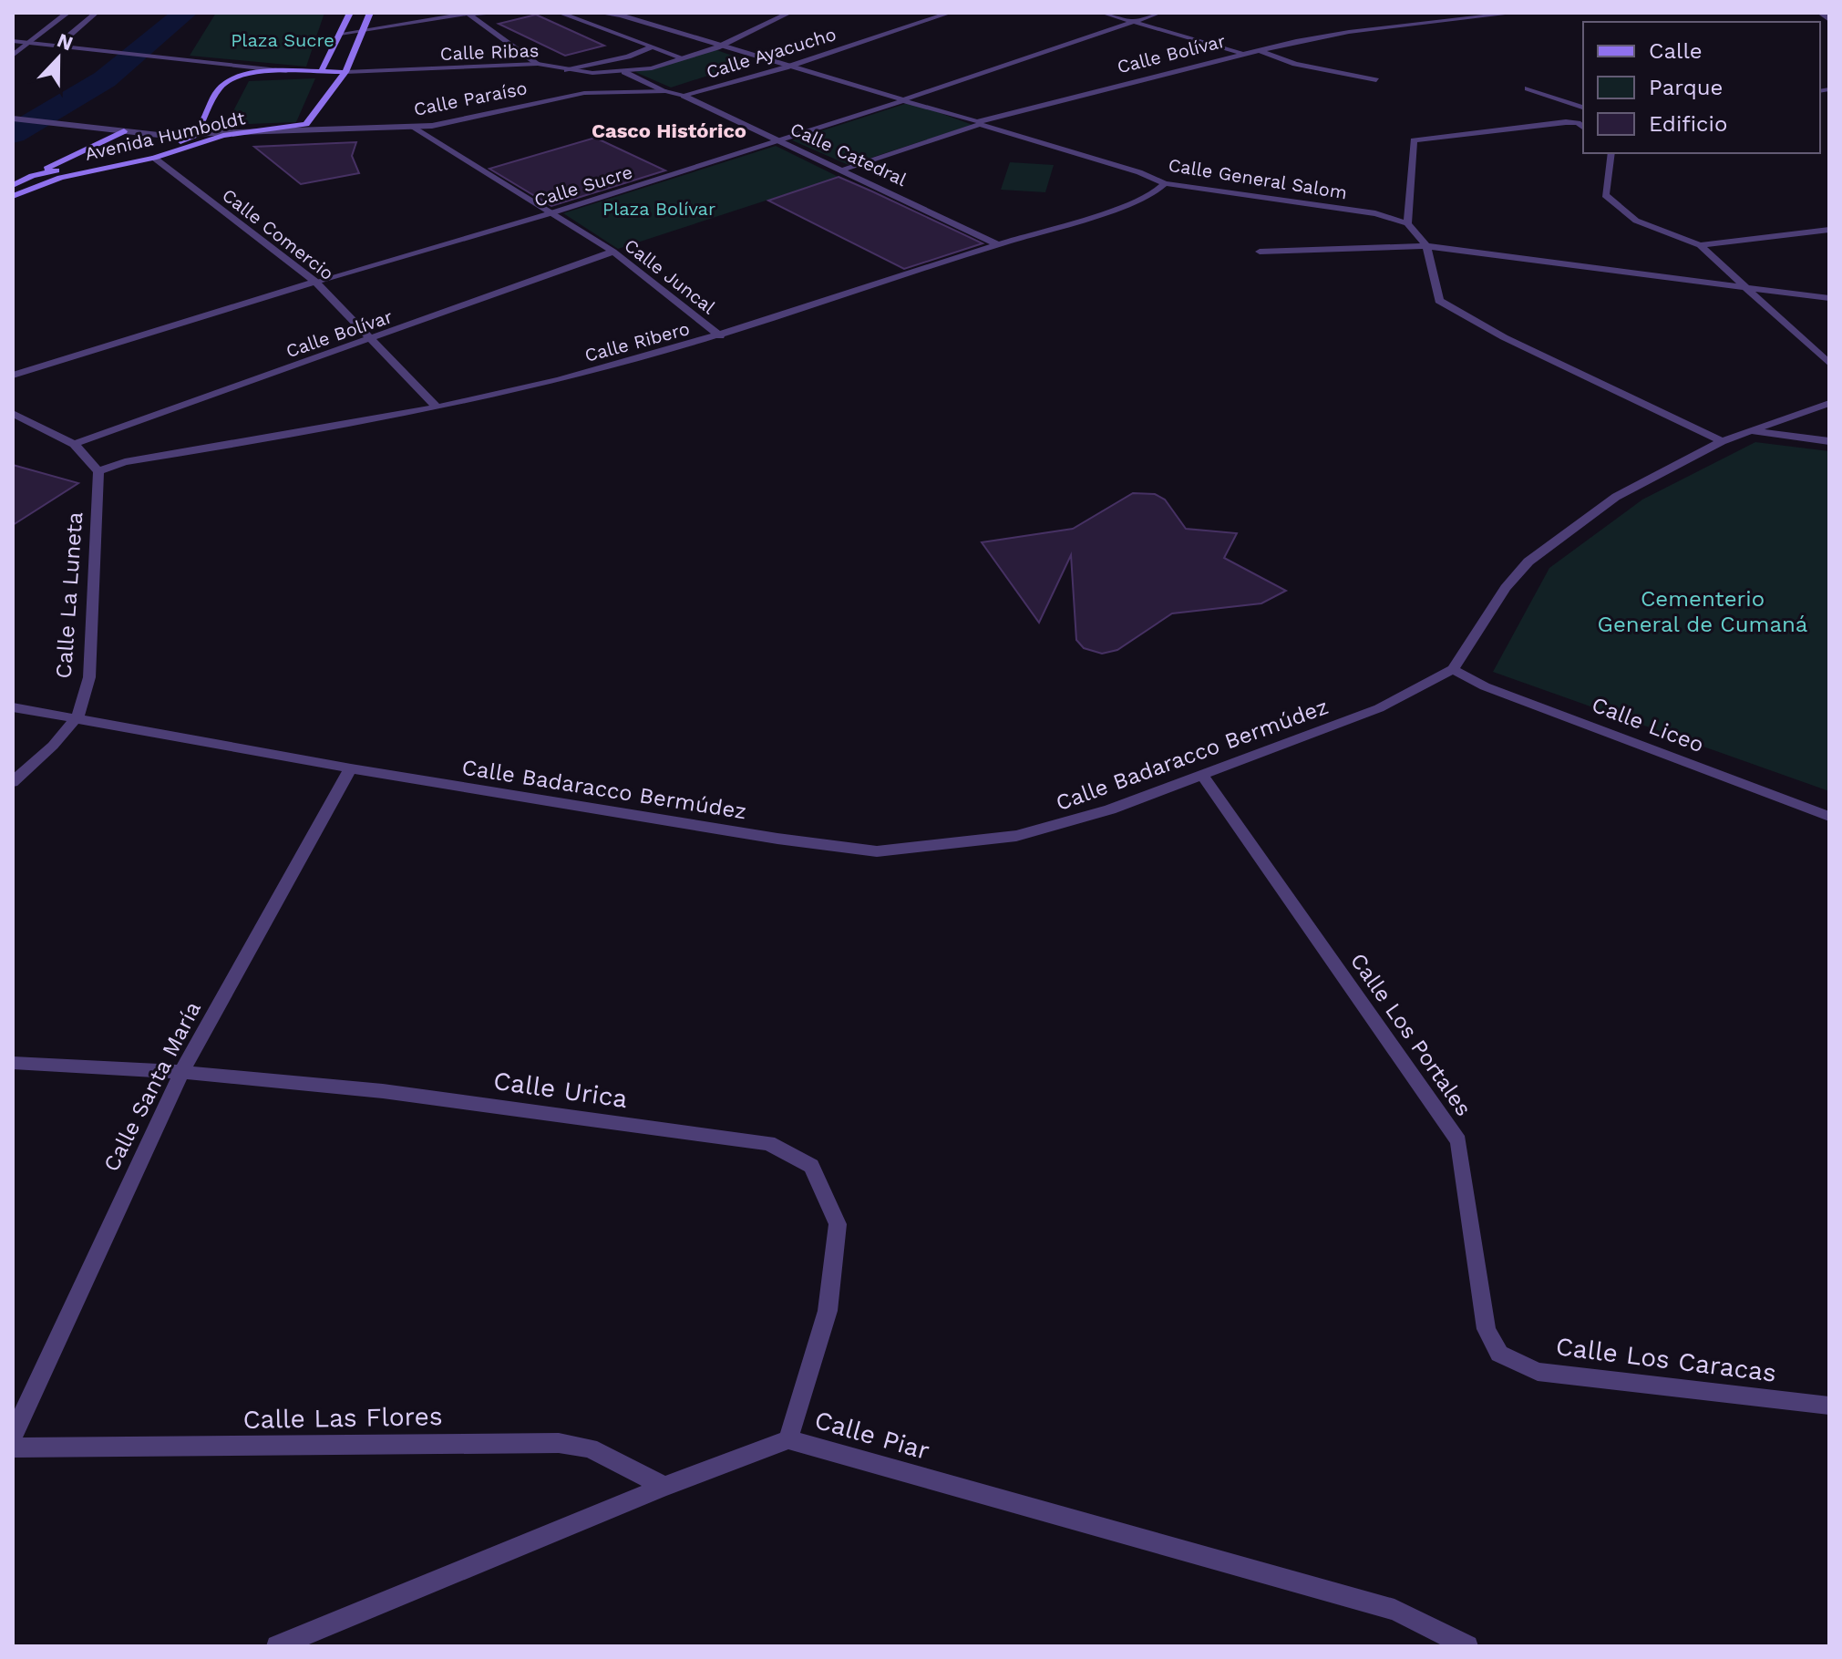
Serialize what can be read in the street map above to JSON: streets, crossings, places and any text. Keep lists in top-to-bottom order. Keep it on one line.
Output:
{"streets":{"main road":["Avenida Humboldt"],"street":["Calle Ribas","Calle Ayacucho","Calle Bolívar","Calle Paraíso","Calle Catedral","Calle General Salom","Calle Sucre","Calle Comercio","Calle Juncal","Calle Ribero","Calle La Luneta","Calle Liceo","Calle Badaracco Bermúdez","Calle Los Portales","Calle Santa María","Calle Urica","Calle Los Caracas","Calle Las Flores","Calle Piar"]},"crossings":[["Calle Ribas","Avenida Humboldt"],["Calle Ribas","Calle General Salom"],["Calle Ayacucho","Calle Paraíso"],["Calle Ayacucho","Calle Catedral"],["Calle Ayacucho","Calle General Salom"],["Calle Bolívar","Calle Catedral"],["Calle Bolívar","Calle General Salom"],["Calle Bolívar","Calle Comercio"],["Calle Bolívar","Calle Juncal"],["Calle Paraíso","Avenida Humboldt"],["Calle Paraíso","Calle Catedral"],["Calle Paraíso","Calle Juncal"],["Avenida Humboldt","Calle Comercio"],["Calle Catedral","Calle Sucre"],["Calle Catedral","Calle Ribero"],["Calle General Salom","Calle Sucre"],["Calle General Salom","Calle Ribero"],["Calle Sucre","Calle Comercio"],["Calle Sucre","Calle Juncal"],["Calle Comercio","Calle Ribero"],["Calle Juncal","Calle Ribero"],["Calle Ribero","Calle La Luneta"],["Calle La Luneta","Calle Badaracco Bermúdez"],["Calle Liceo","Calle Badaracco Bermúdez"],["Calle Badaracco Bermúdez","Calle Los Portales"],["Calle Badaracco Bermúdez","Calle Santa María"],["Calle Los Portales","Calle Los Caracas"],["Calle Santa María","Calle Urica"],["Calle Urica","Calle Piar"],["Calle Las Flores","Calle Piar"]],"districts":["Casco Histórico"],"parks":["Plaza Sucre","Plaza Bolívar","Cementerio General de Cumaná"],"legend":["Calle","Parque","Edificio"],"north":"top"}
